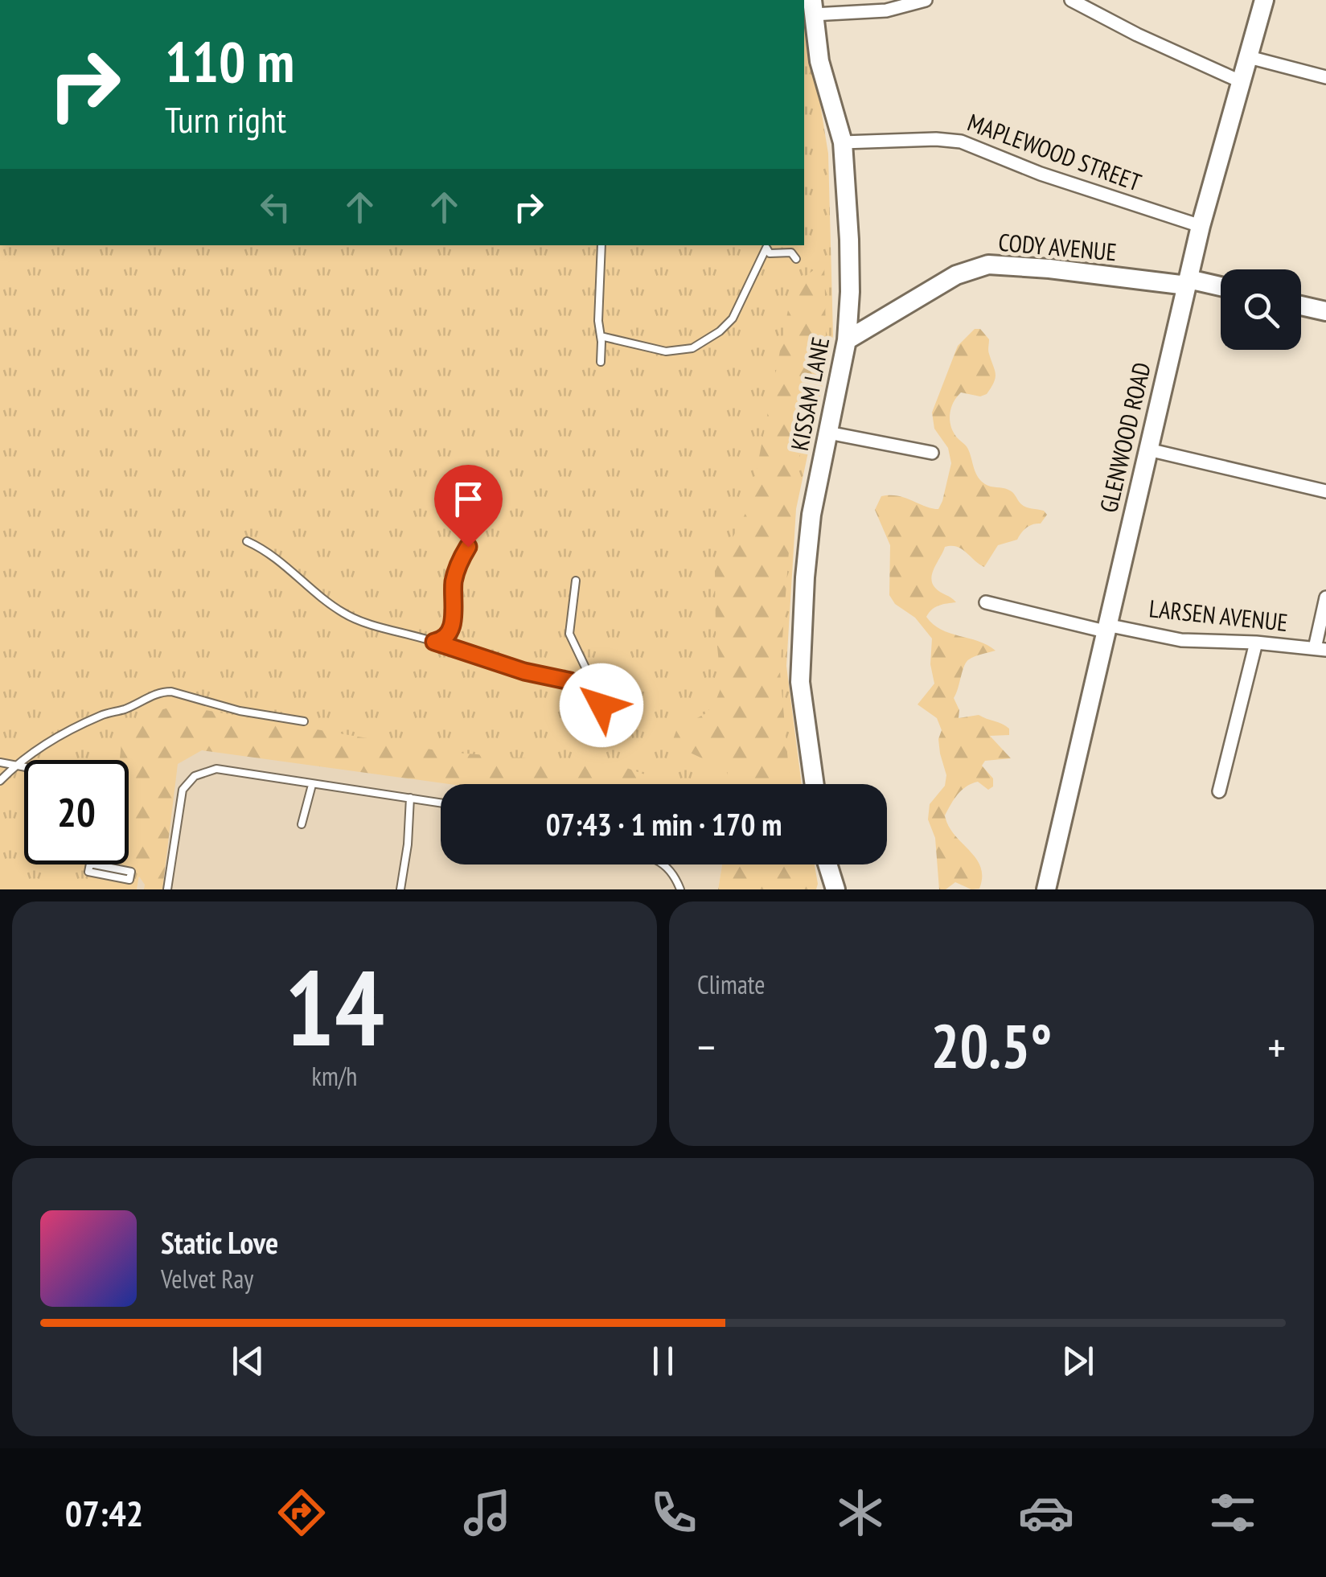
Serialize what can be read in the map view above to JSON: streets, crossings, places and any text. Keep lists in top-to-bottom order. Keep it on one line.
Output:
{"streets":{"street":["MAPLEWOOD STREET","CODY AVENUE","KISSAM LANE","GLENWOOD ROAD","LARSEN AVENUE"]},"crossings":[["MAPLEWOOD STREET","KISSAM LANE"],["MAPLEWOOD STREET","GLENWOOD ROAD"],["CODY AVENUE","KISSAM LANE"],["CODY AVENUE","GLENWOOD ROAD"],["GLENWOOD ROAD","LARSEN AVENUE"]],"page":{"turn":["110 m","Turn right"],"limit":"20","trip":"07:43 · 1 min · 170 m","tile":[["14","km/h"],"Climate"],"heat":["−","20.5°","+"],"song":["Static Love","Velvet Ray"],"tabs":"07:42"}}
